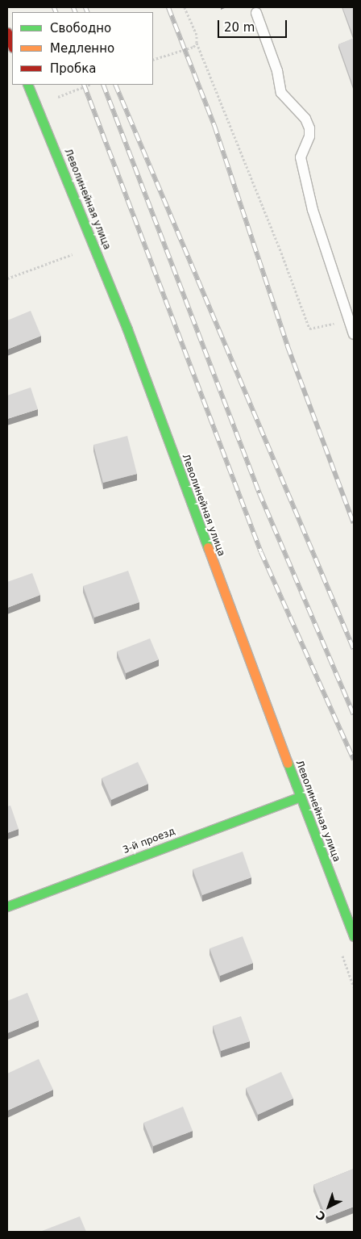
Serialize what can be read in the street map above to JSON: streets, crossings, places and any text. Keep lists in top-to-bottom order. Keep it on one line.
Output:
{"streets":{"main road":["Леволинейная улица","3-й проезд"]},"crossings":[["Леволинейная улица","3-й проезд"]],"legend":["Свободно","Медленно","Пробка"],"scale_bar":"20 m","north":"bottom left"}
